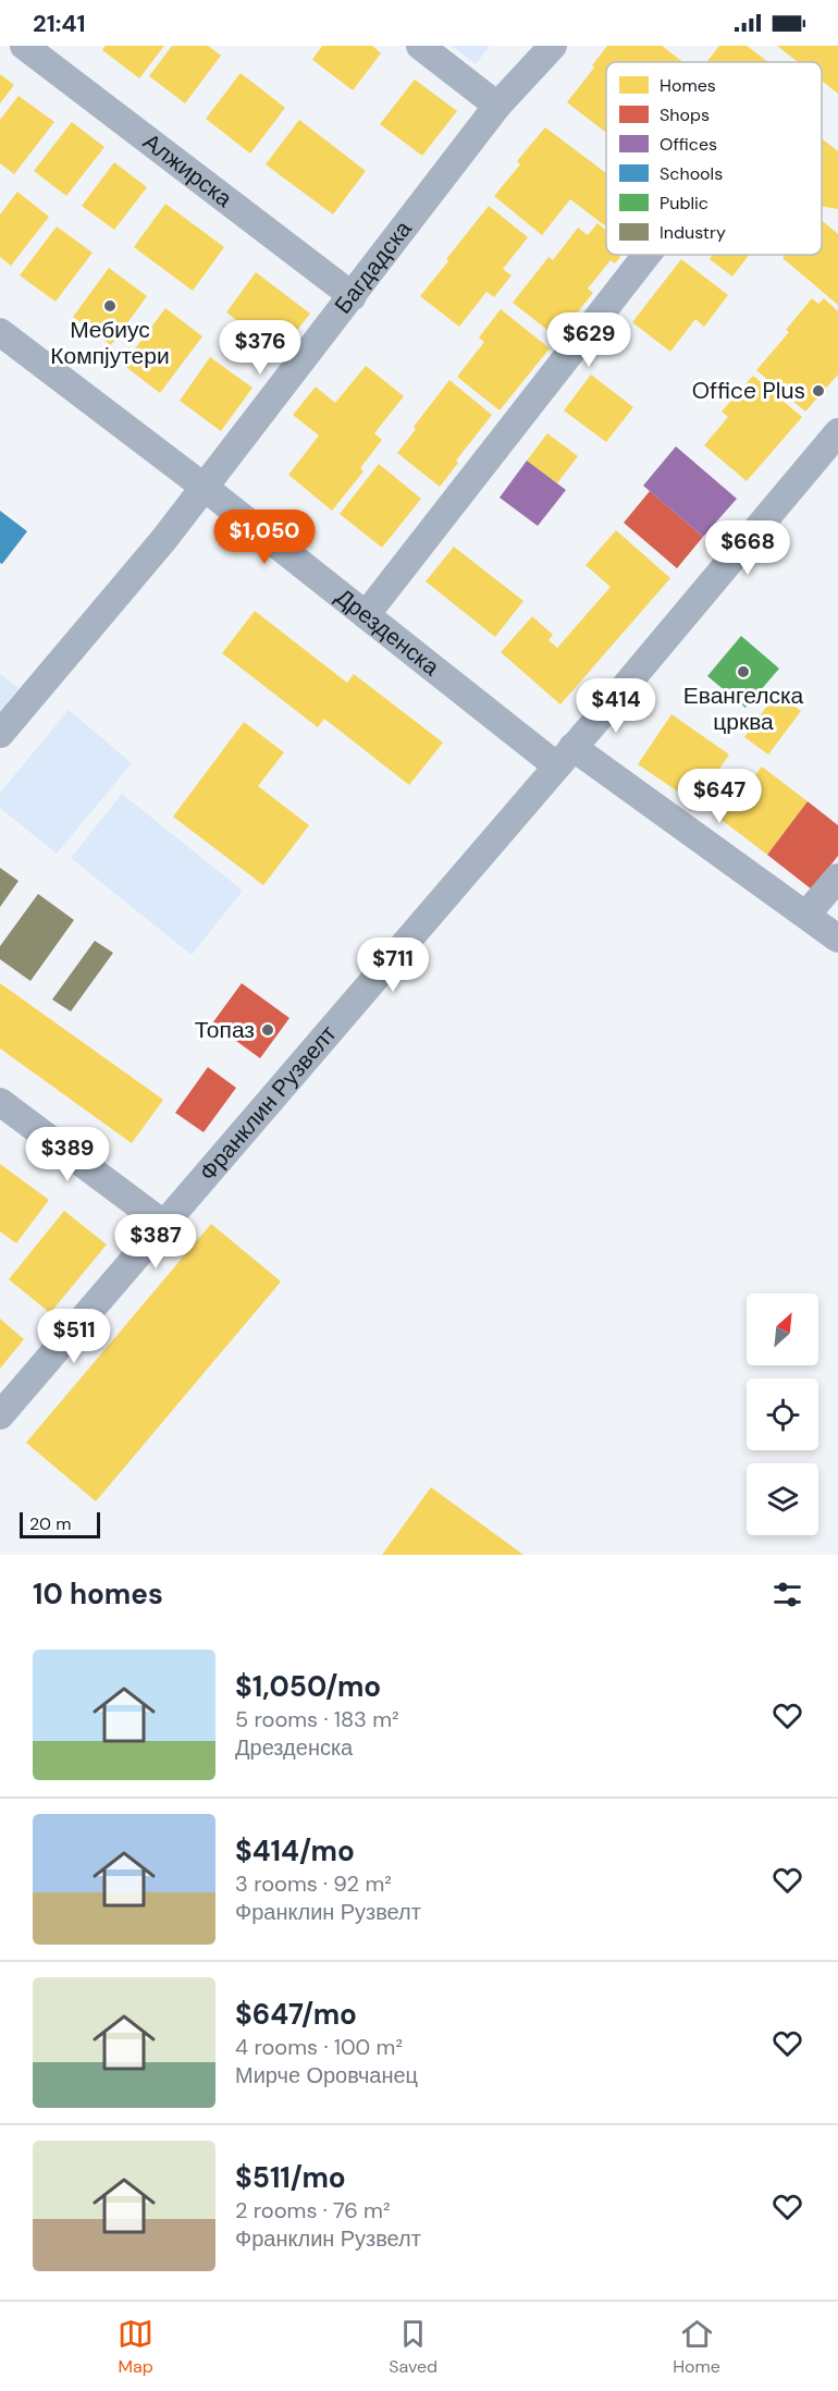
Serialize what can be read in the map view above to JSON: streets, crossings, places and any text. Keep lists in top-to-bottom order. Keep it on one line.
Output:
{"streets":{"street":["Алжирска","Багдадска","Дрезденска","Франклин Рузвелт"]},"crossings":[["Алжирска","Багдадска"],["Багдадска","Дрезденска"],["Дрезденска","Франклин Рузвелт"]],"places":["Мебиус Компјутери","Office Plus","Евангелска црква","Топаз"],"legend":["Homes","Shops","Offices","Schools","Public","Industry"],"scale_bar":"20 m","north":"top right","page":{"status":"21:41","price":["$629","$376","$1,050","$668","$414","$647","$711","$389","$387","$511"],"scale":"20 m","heading":"10 homes","list":[{"name":"$1,050/mo","note":"5 rooms · 183 m² · Дрезденска"},{"name":"$414/mo","note":"3 rooms · 92 m² · Франклин Рузвелт"},{"name":"$647/mo","note":"4 rooms · 100 m² · Мирче Оровчанец"},{"name":"$511/mo","note":"2 rooms · 76 m² · Франклин Рузвелт"}],"tabs":["Map","Saved","Home"]}}
